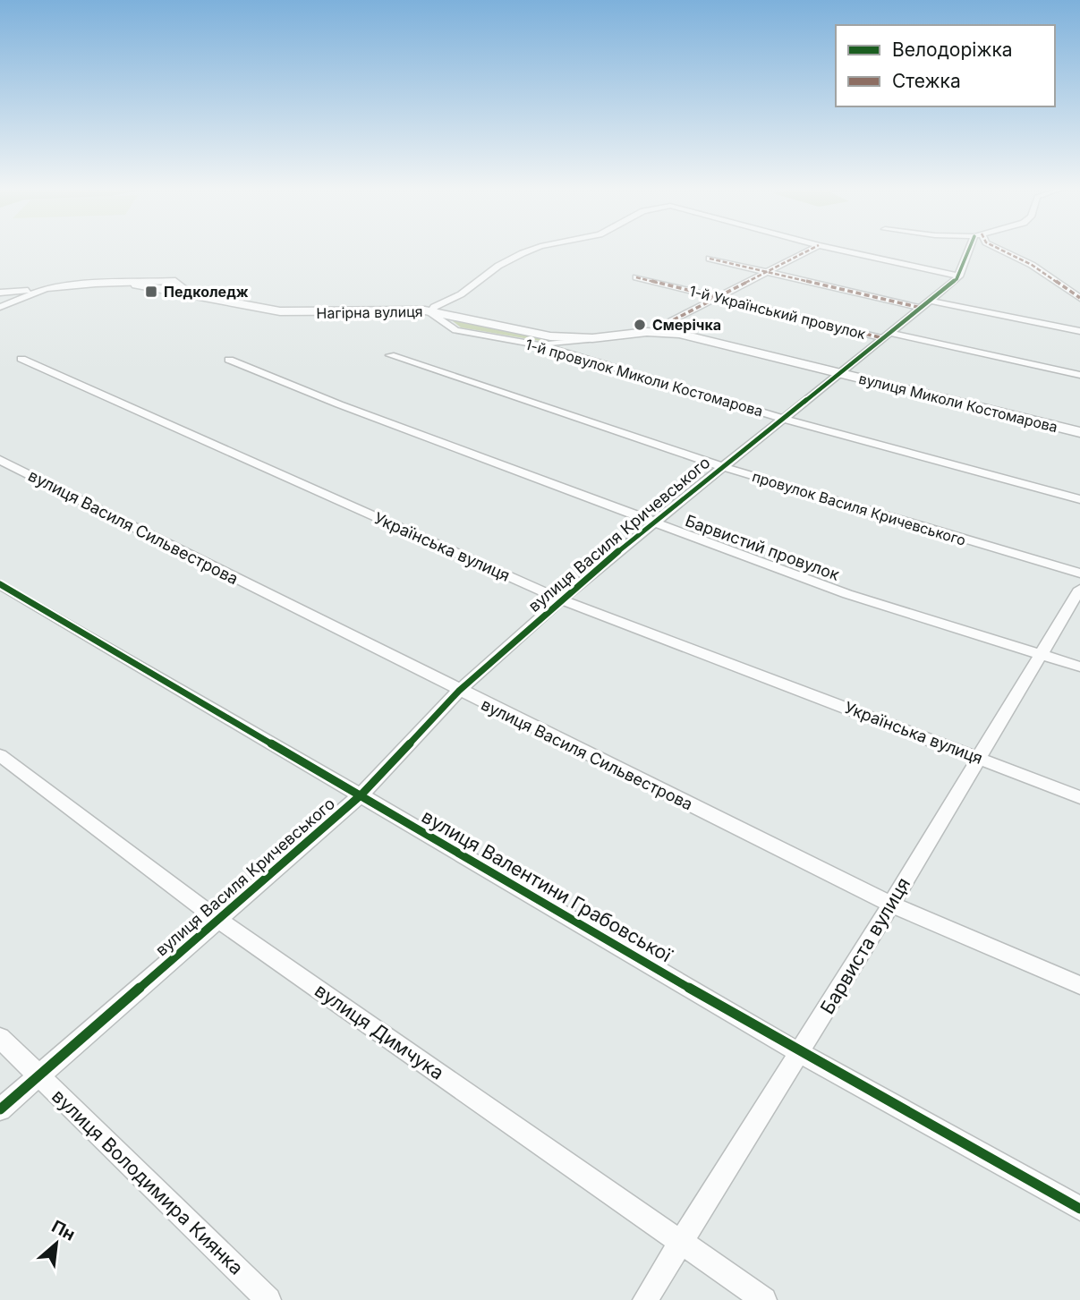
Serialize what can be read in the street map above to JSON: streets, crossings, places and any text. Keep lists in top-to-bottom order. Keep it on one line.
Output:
{"streets":{"street":["Нагірна вулиця","1-й Український провулок","1-й провулок Миколи Костомарова","вулиця Миколи Костомарова","провулок Василя Кричевського","вулиця Василя Сильвестрова","вулиця Василя Кричевського","Українська вулиця","Барвистий провулок","вулиця Валентини Грабовської","Барвиста вулиця","вулиця Димчука","вулиця Володимира Киянка"]},"crossings":[["Нагірна вулиця","1-й провулок Миколи Костомарова"],["Нагірна вулиця","вулиця Миколи Костомарова"],["1-й Український провулок","вулиця Василя Кричевського"],["1-й провулок Миколи Костомарова","вулиця Миколи Костомарова"],["1-й провулок Миколи Костомарова","вулиця Василя Кричевського"],["вулиця Миколи Костомарова","вулиця Василя Кричевського"],["провулок Василя Кричевського","вулиця Василя Кричевського"],["вулиця Василя Сильвестрова","вулиця Василя Кричевського"],["вулиця Василя Сильвестрова","Барвиста вулиця"],["вулиця Василя Кричевського","Українська вулиця"],["вулиця Василя Кричевського","Барвистий провулок"],["вулиця Василя Кричевського","вулиця Валентини Грабовської"],["вулиця Василя Кричевського","вулиця Димчука"],["вулиця Василя Кричевського","вулиця Володимира Киянка"],["Українська вулиця","Барвиста вулиця"],["Барвистий провулок","Барвиста вулиця"],["вулиця Валентини Грабовської","Барвиста вулиця"],["Барвиста вулиця","вулиця Димчука"]],"places":{"transit":["Педколедж"],"other":["Смерічка"]},"legend":["Велодоріжка","Стежка"],"north":"top right"}
